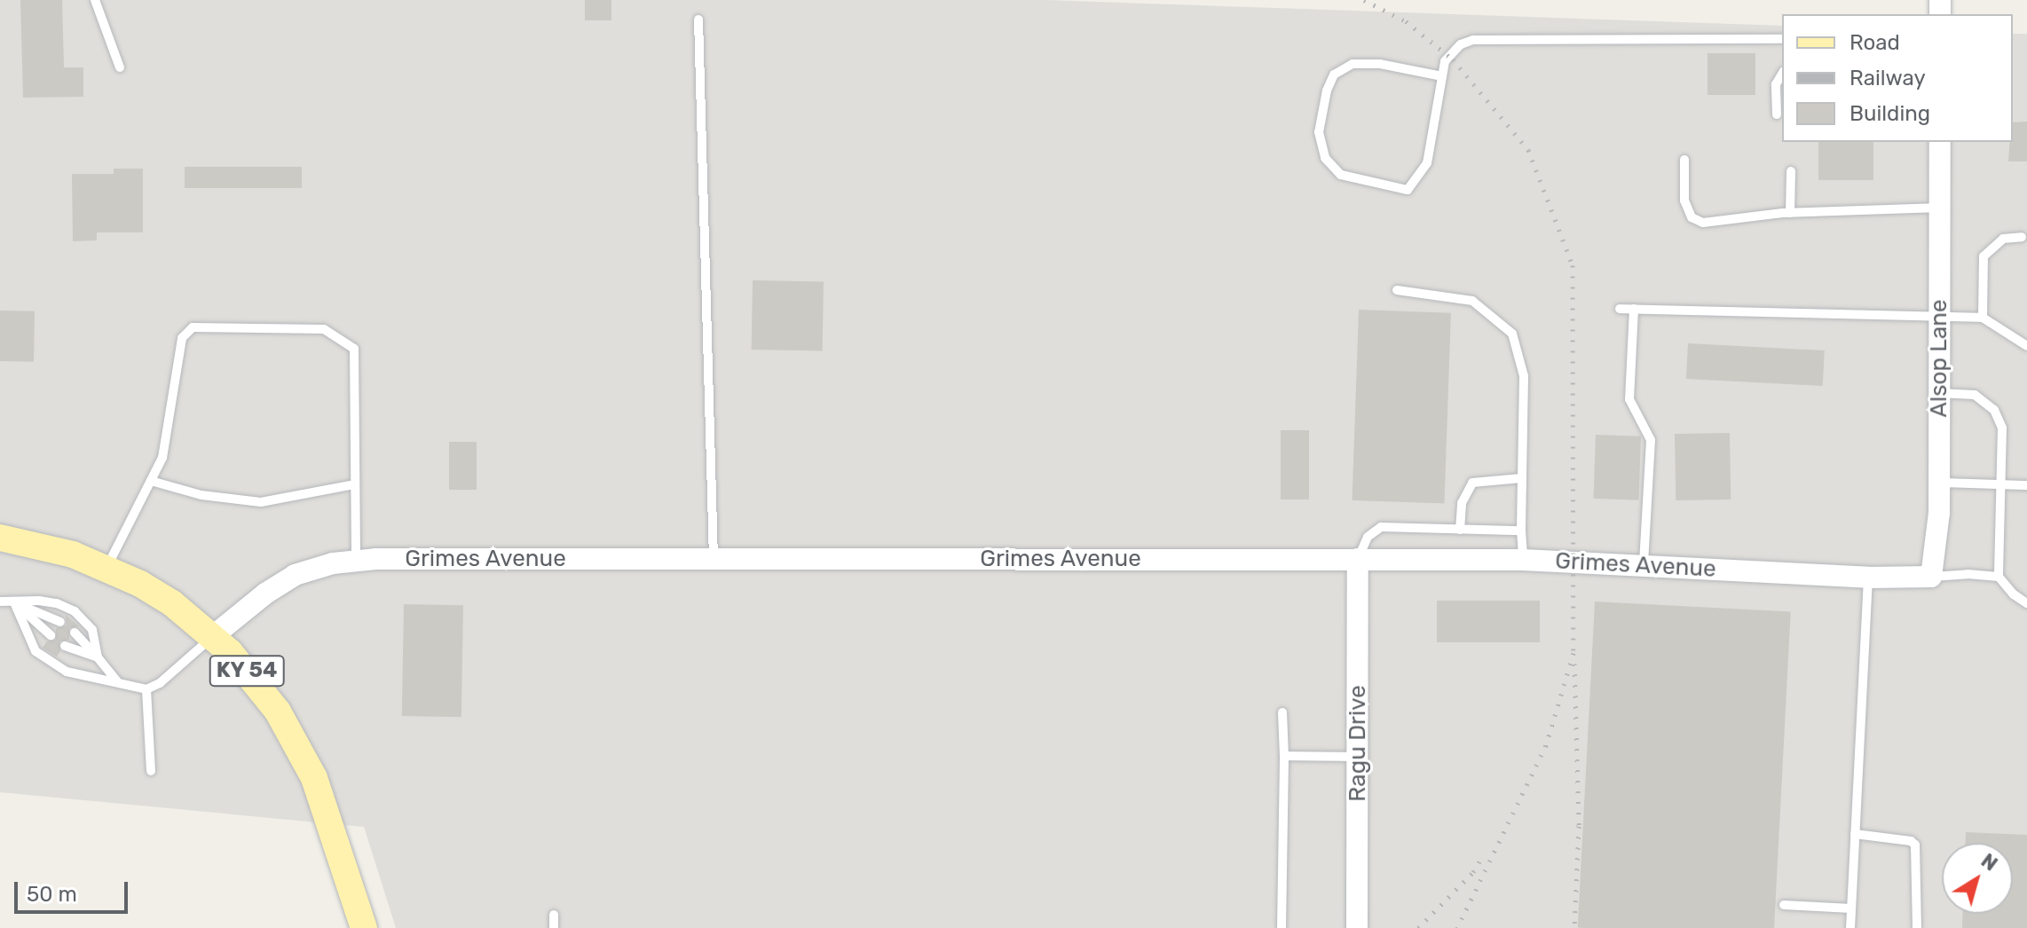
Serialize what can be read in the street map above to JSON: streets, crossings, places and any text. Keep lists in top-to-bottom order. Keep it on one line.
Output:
{"streets":{"main road":["KY 54"],"street":["Alsop Lane","Grimes Avenue","Ragu Drive"]},"crossings":[["Alsop Lane","Grimes Avenue"],["Grimes Avenue","KY 54"],["Grimes Avenue","Ragu Drive"]],"legend":["Road","Railway","Building"],"scale_bar":"50 m","north":"top right"}
